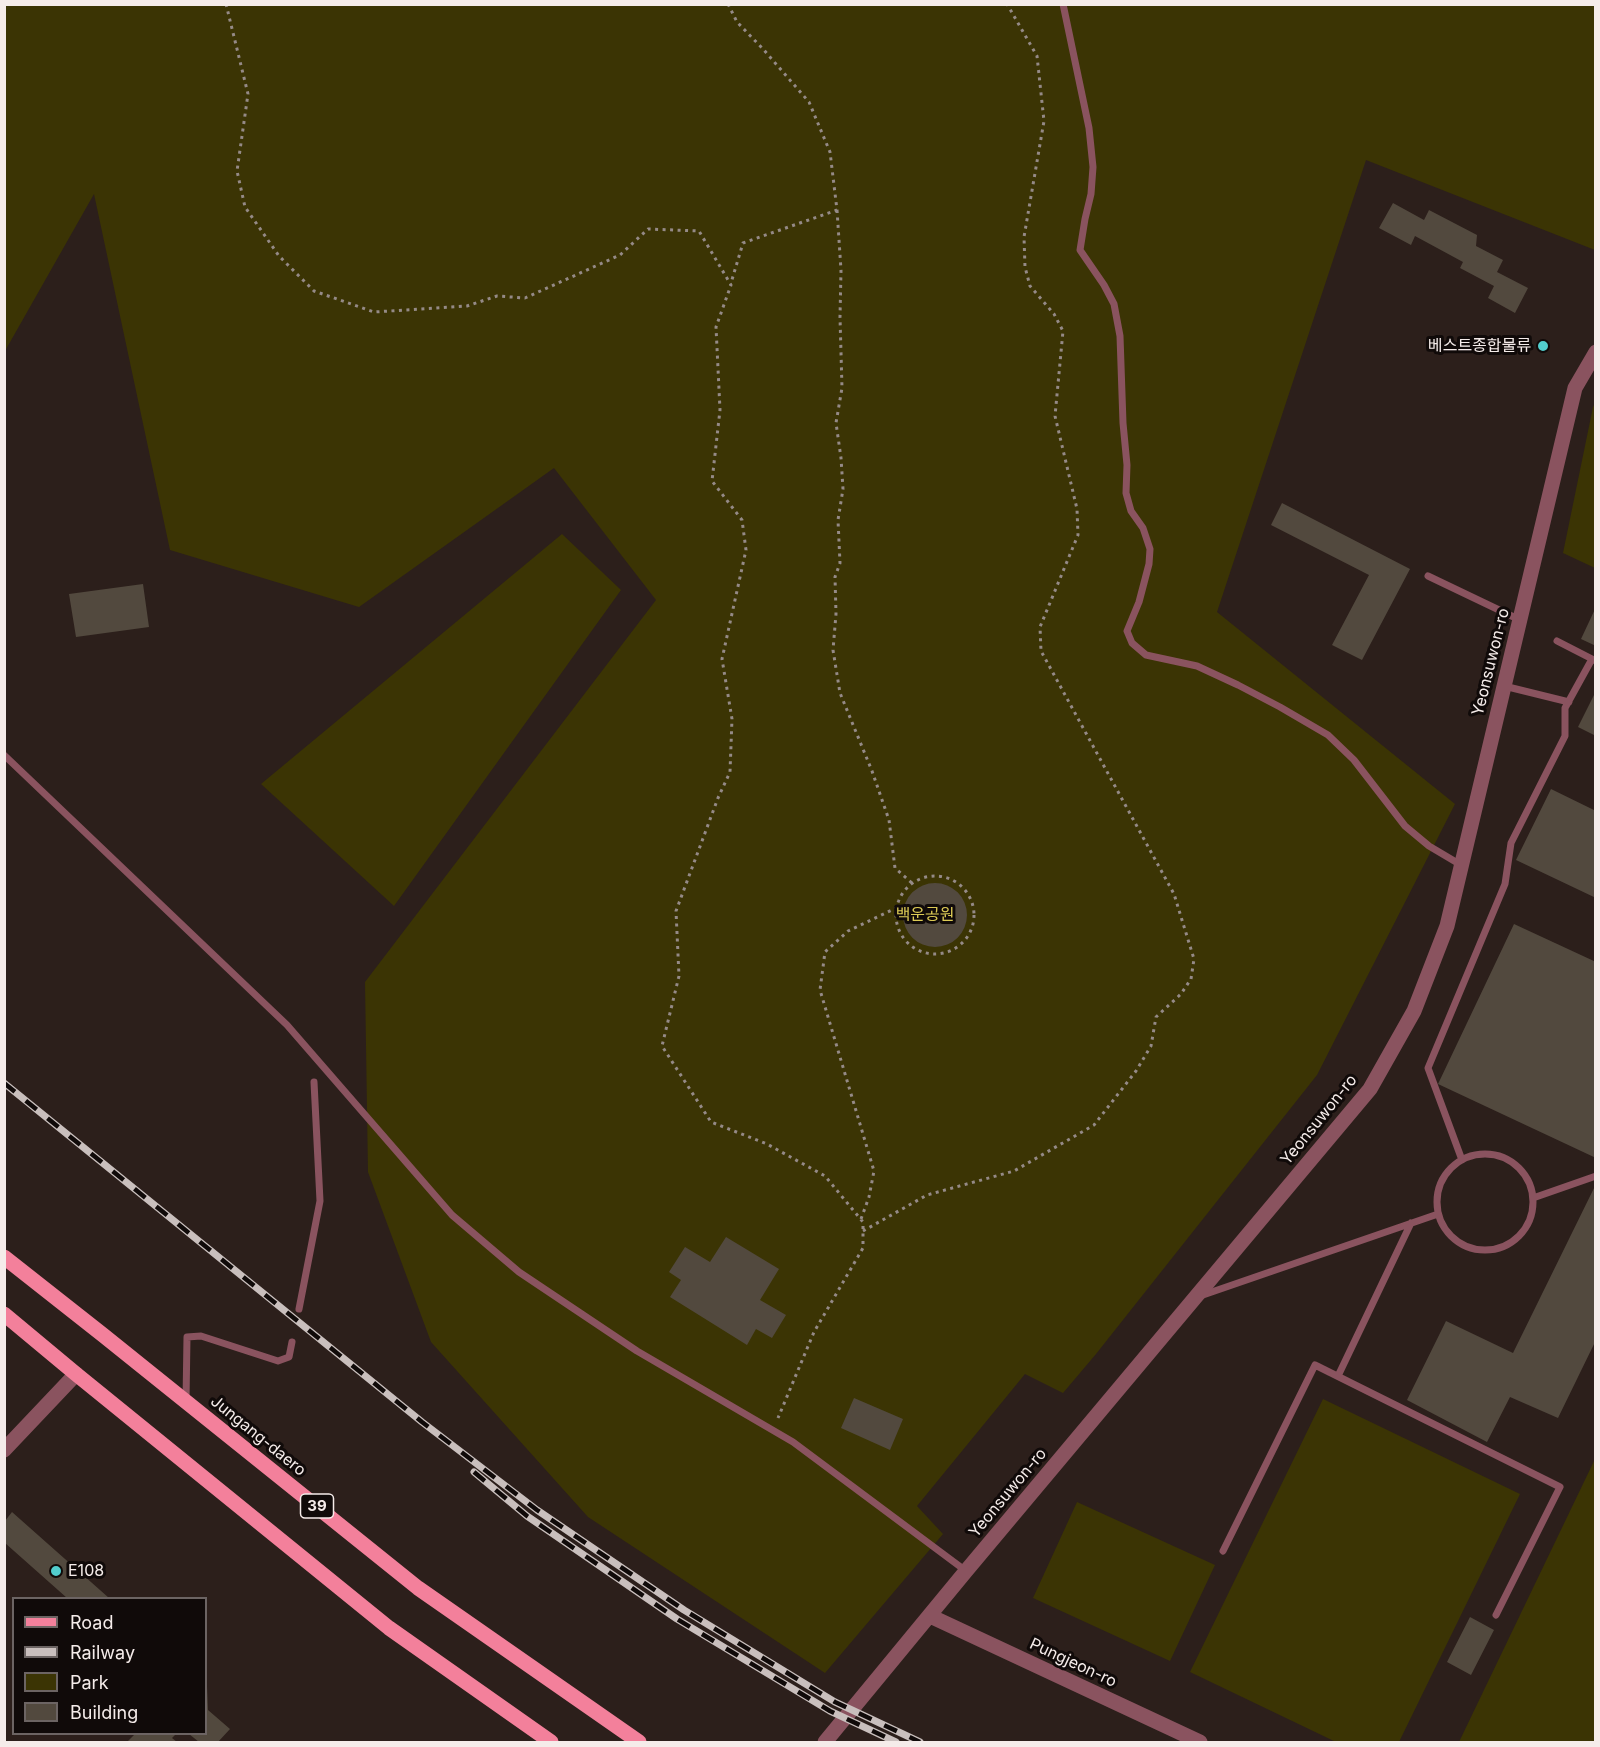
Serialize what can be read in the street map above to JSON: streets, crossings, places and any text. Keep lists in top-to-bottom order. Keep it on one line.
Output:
{"streets":{"main road":["Jungang-daero","39"],"street":["Yeonsuwon-ro","Pungjeon-ro"]},"crossings":[["Yeonsuwon-ro","Pungjeon-ro"]],"parks":["백운공원"],"places":["베스트종합물류","E108"],"legend":["Road","Railway","Park","Building"]}
